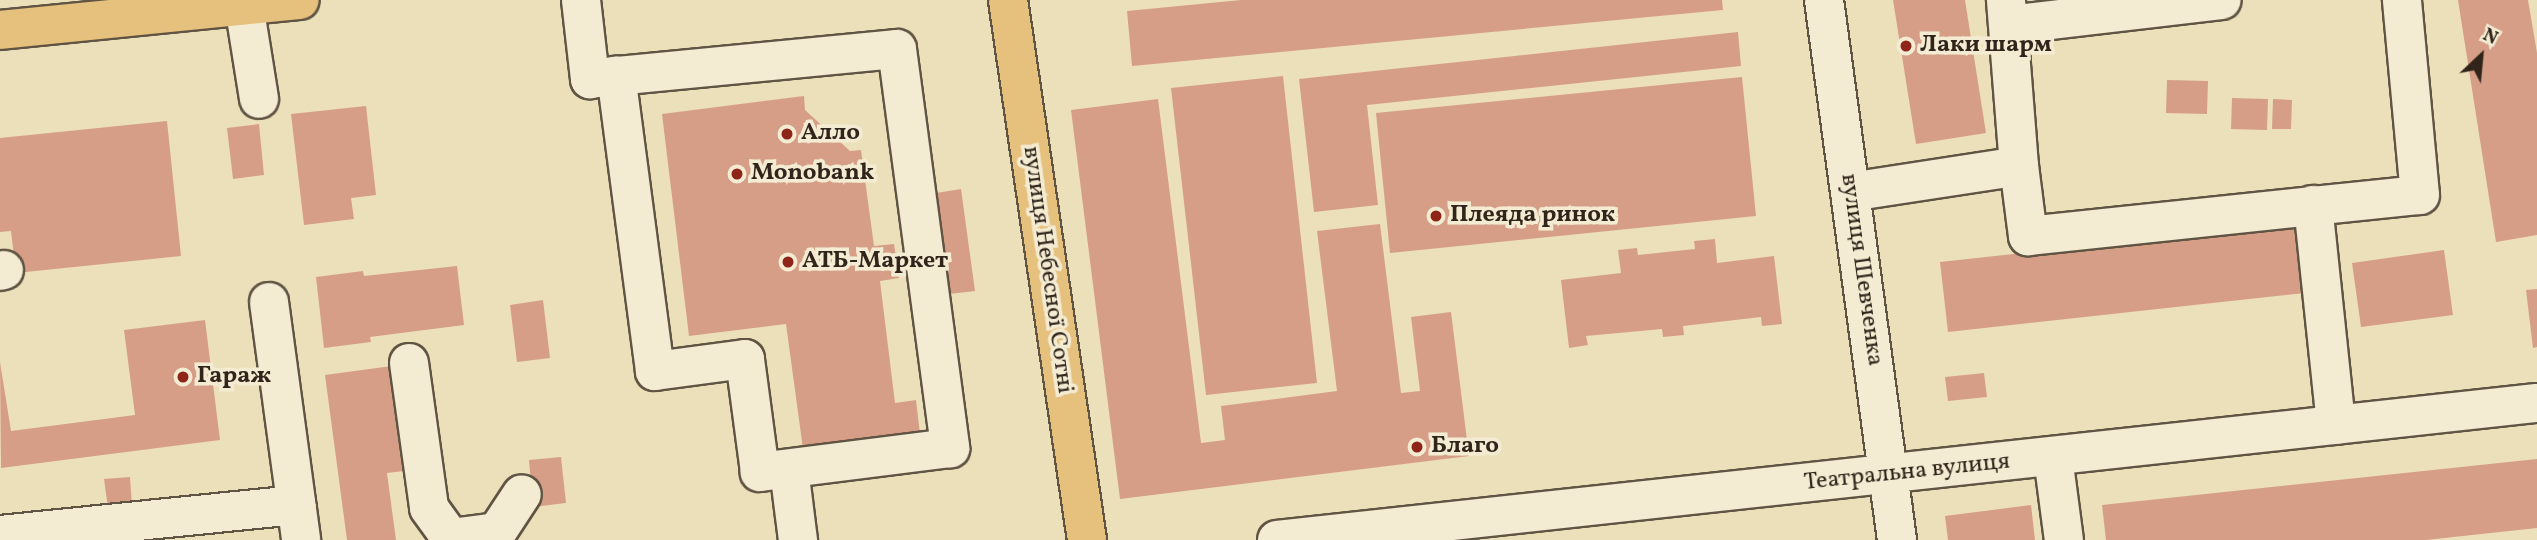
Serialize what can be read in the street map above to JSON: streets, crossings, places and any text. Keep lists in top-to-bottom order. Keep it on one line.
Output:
{"streets":{"main road":["вулиця Небесної Сотні"],"street":["вулиця Шевченка","Театральна вулиця"]},"crossings":[["вулиця Шевченка","Театральна вулиця"]],"places":["Лаки шарм","Алло","Monobank","Плеяда ринок","АТБ-Маркет","Гараж","Благо"],"north":"top right"}
